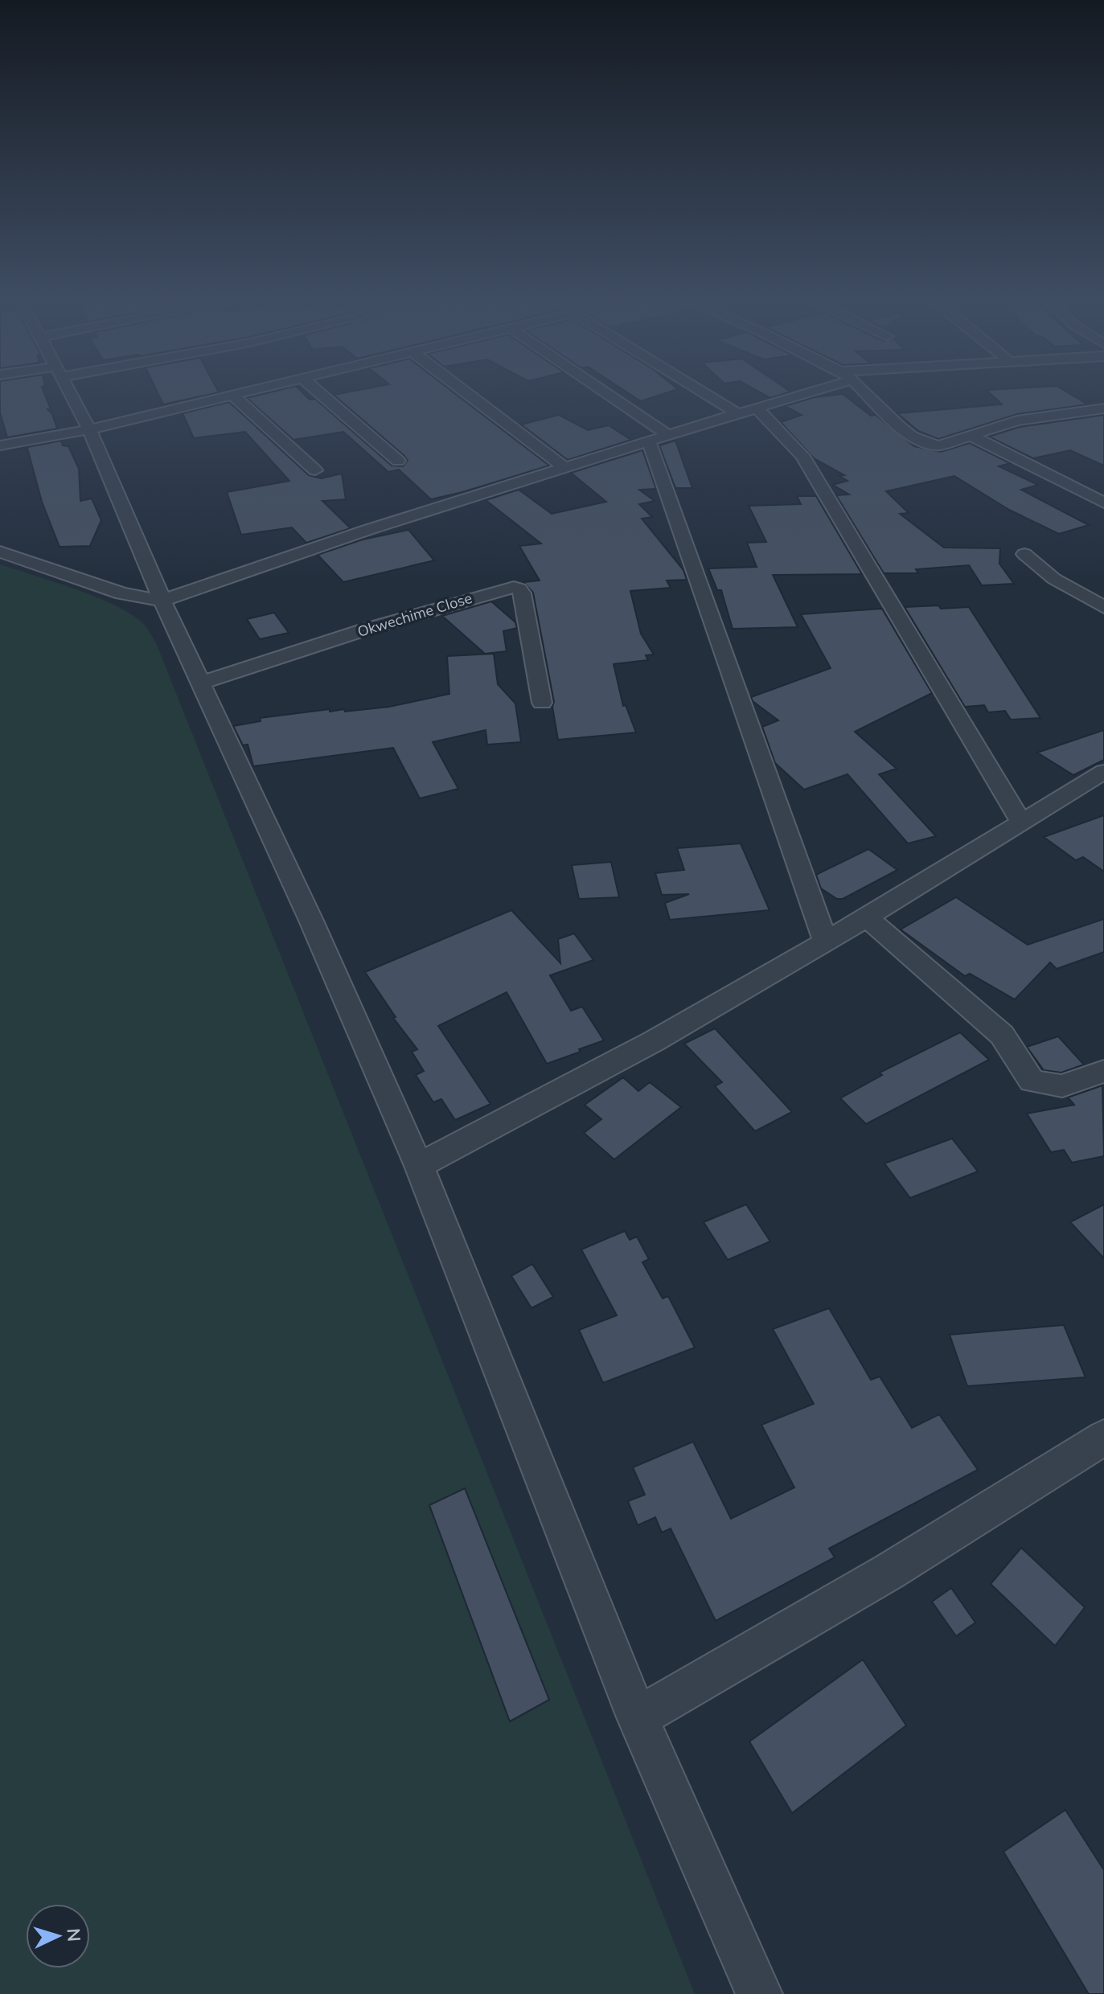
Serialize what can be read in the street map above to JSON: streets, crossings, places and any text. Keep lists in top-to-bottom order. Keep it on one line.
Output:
{"streets":{"street":["Okwechime Close"]},"north":"right"}
